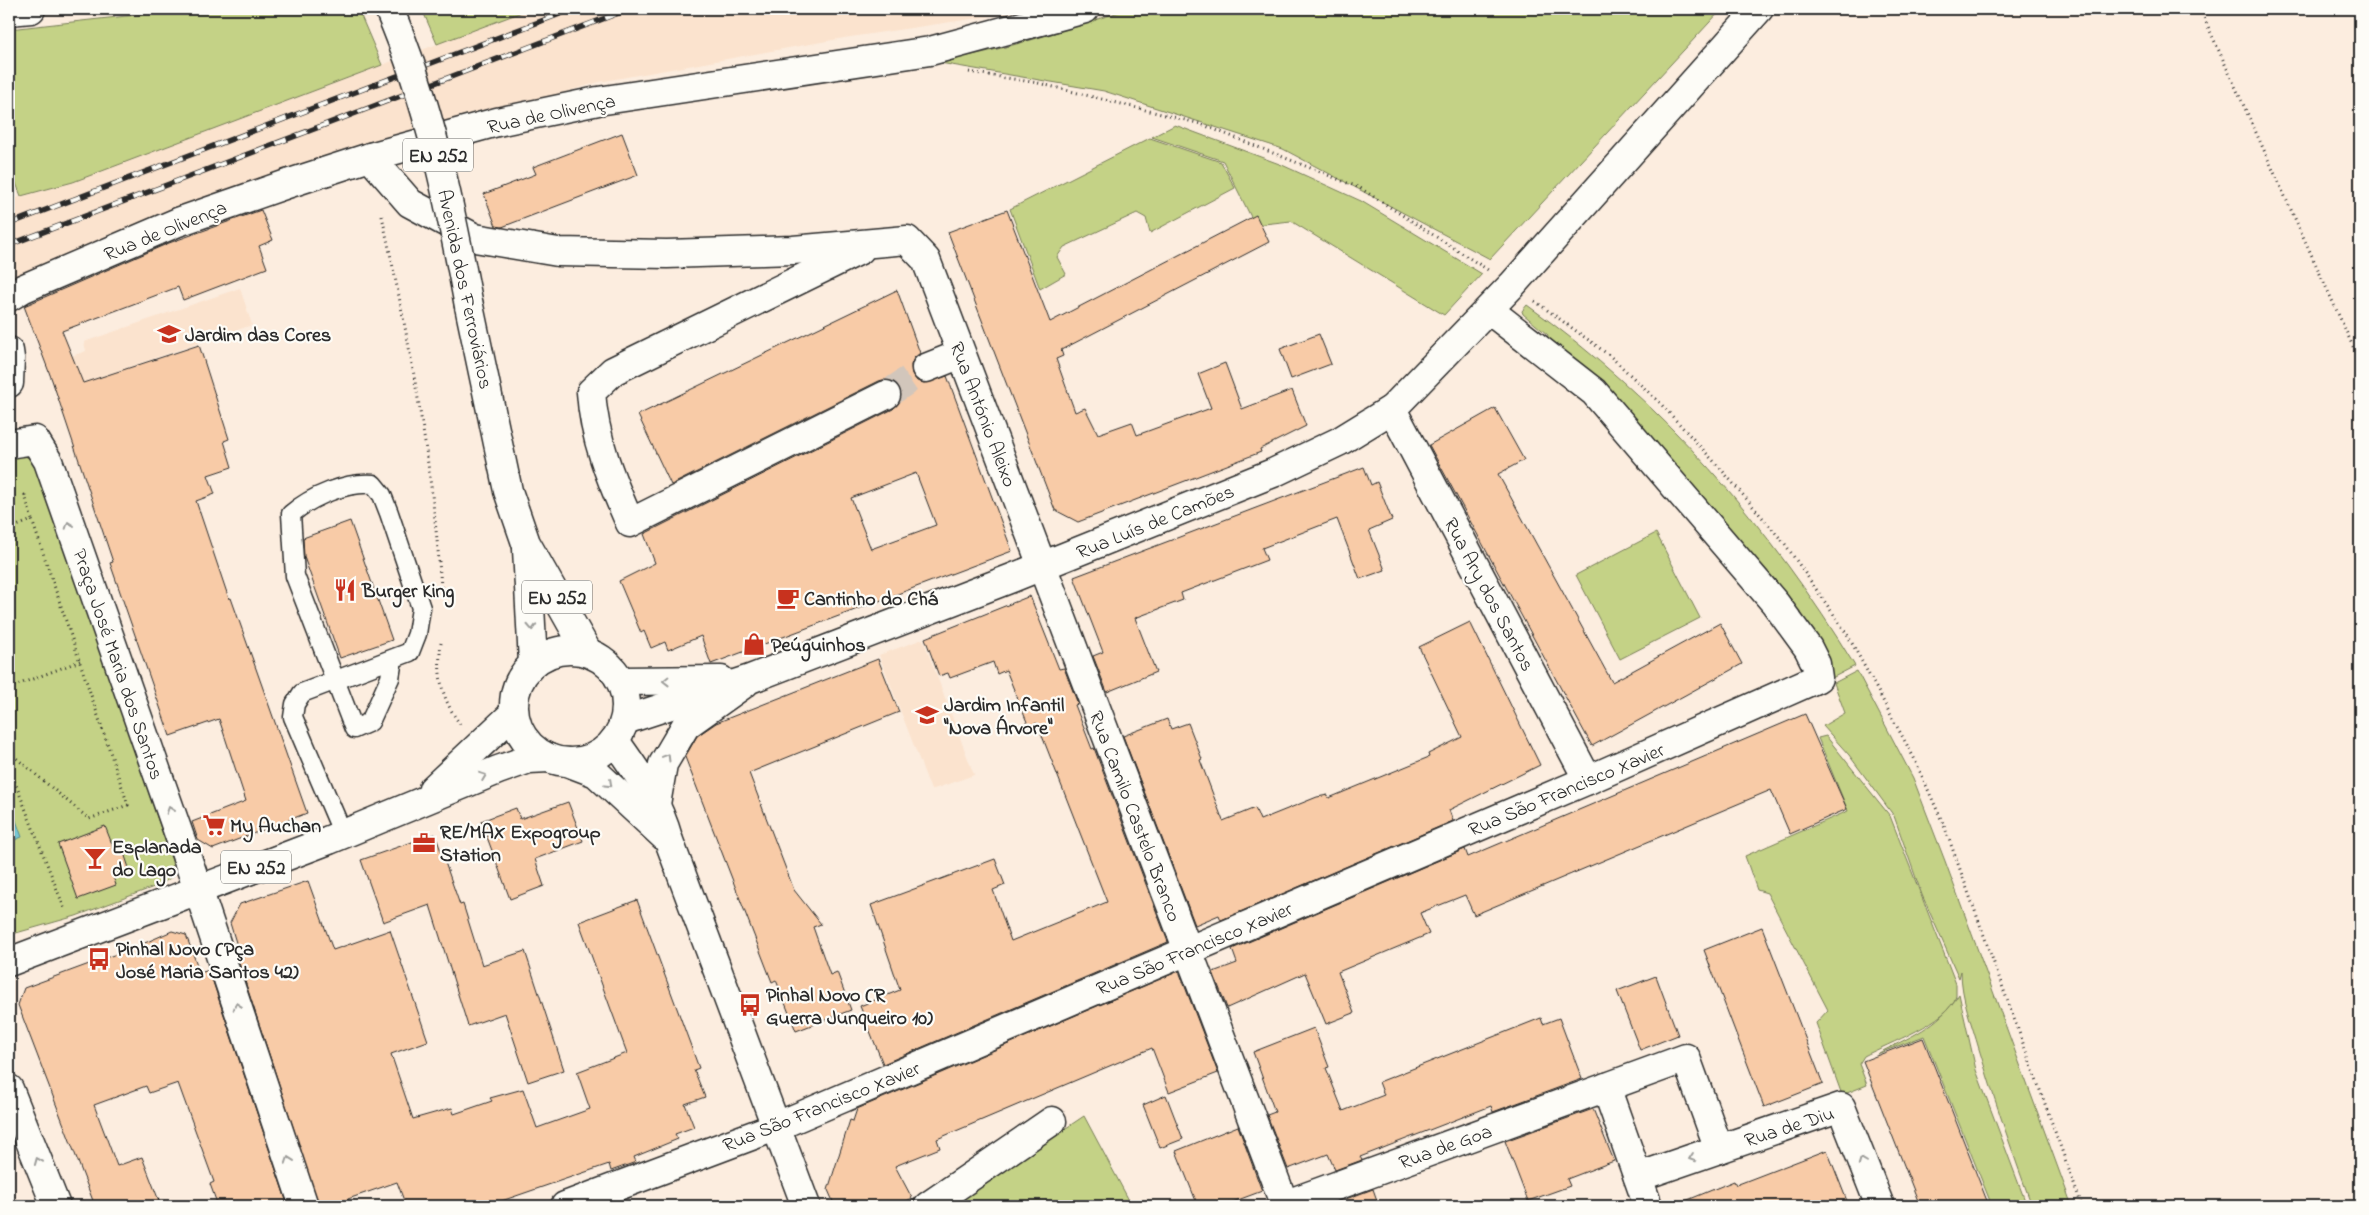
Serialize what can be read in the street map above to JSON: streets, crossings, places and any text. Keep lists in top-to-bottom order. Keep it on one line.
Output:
{"streets":{"street":["Rua de Olivença","EN 252","Avenida dos Ferroviários","Rua António Aleixo","Rua Luís de Camões","Rua Ary dos Santos","Praça José Maria dos Santos","Rua São Francisco Xavier","Rua Camilo Castelo Branco","Rua de Diu","Rua de Goa"]},"crossings":[["EN 252","Avenida dos Ferroviários"],["EN 252","Praça José Maria dos Santos"],["Rua António Aleixo","Rua Luís de Camões"],["Rua António Aleixo","Rua Camilo Castelo Branco"],["Rua Luís de Camões","Rua Ary dos Santos"],["Rua Luís de Camões","Rua São Francisco Xavier"],["Rua Luís de Camões","Rua Camilo Castelo Branco"],["Rua Ary dos Santos","Rua São Francisco Xavier"],["Rua São Francisco Xavier","Rua Camilo Castelo Branco"],["Rua Camilo Castelo Branco","Rua de Goa"],["Rua de Diu","Rua de Goa"]],"one_way":["Praça José Maria dos Santos"],"places":{"school or university":["Jardim das Cores","Jardim Infantil \"Nova Árvore\""],"restaurant":["Burger King"],"cafe":["Cantinho do Chá"],"shop":["Peúguinhos"],"supermarket":["My Auchan"],"office":["RE/MAX Expogroup Station"],"bar":["Esplanada do Lago"],"bus stop":["Pinhal Novo (Pça José Maria Santos 42)","Pinhal Novo (R Guerra Junqueiro 10)"]}}
